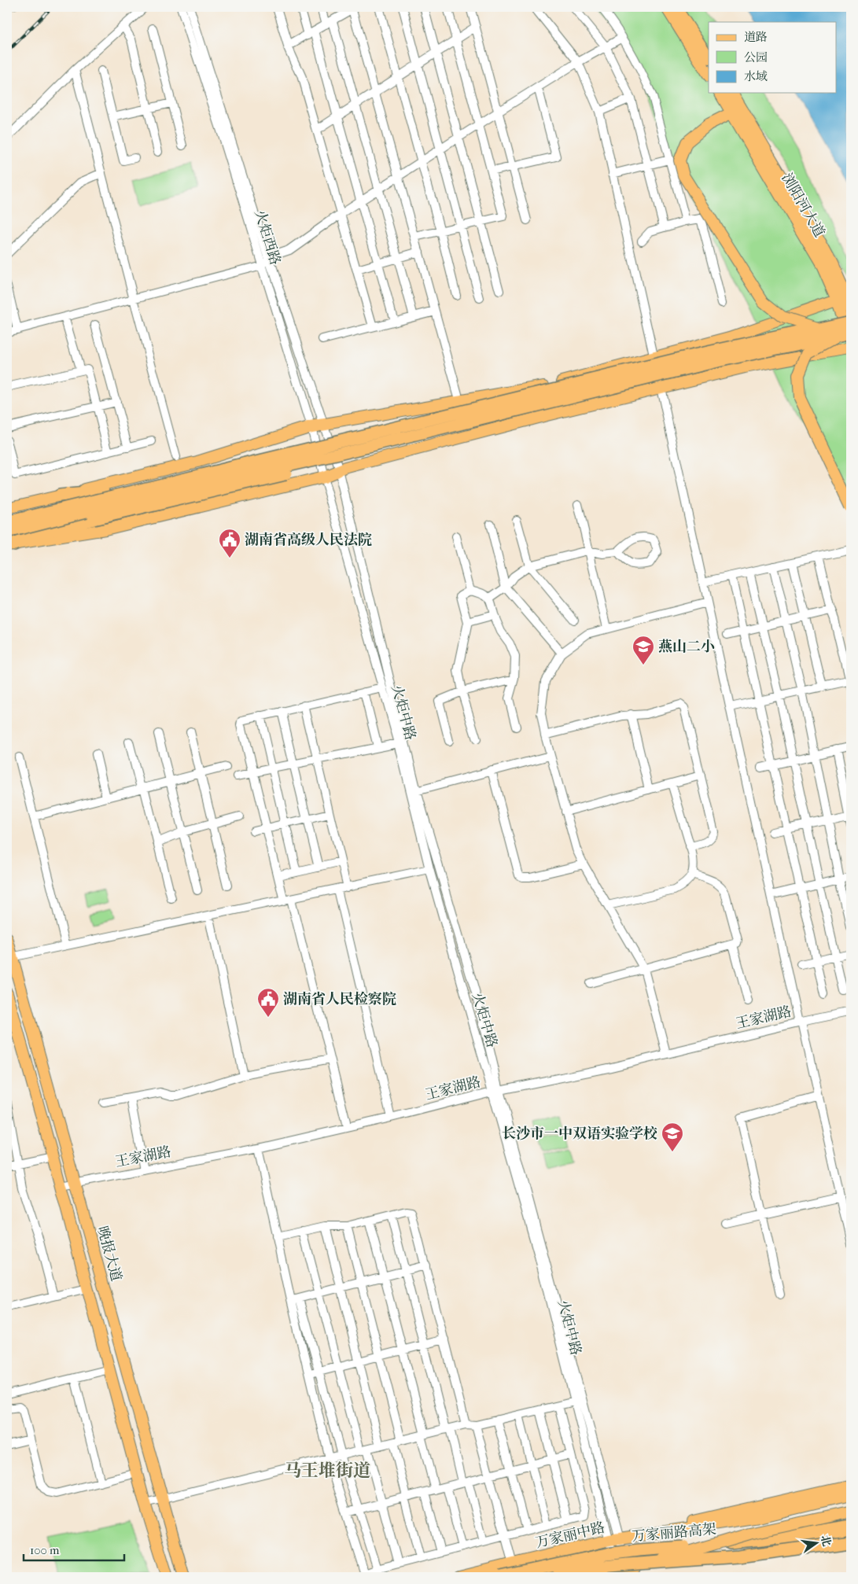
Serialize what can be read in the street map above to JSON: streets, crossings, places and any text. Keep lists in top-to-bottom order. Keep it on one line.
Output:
{"streets":{"highway":["万家丽路高架"],"main road":["浏阳河大道","晚报大道","万家丽中路"],"street":["火炬西路","火炬中路","王家湖路"]},"crossings":[["火炬西路","火炬中路"],["火炬中路","王家湖路"],["火炬中路","万家丽中路"],["王家湖路","晚报大道"]],"districts":["马王堆街道"],"places":{"public building":["湖南省高级人民法院","湖南省人民检察院"],"school or university":["燕山二小","长沙市一中双语实验学校"]},"legend":["道路","公园","水域"],"scale_bar":"100 m","north":"right"}
